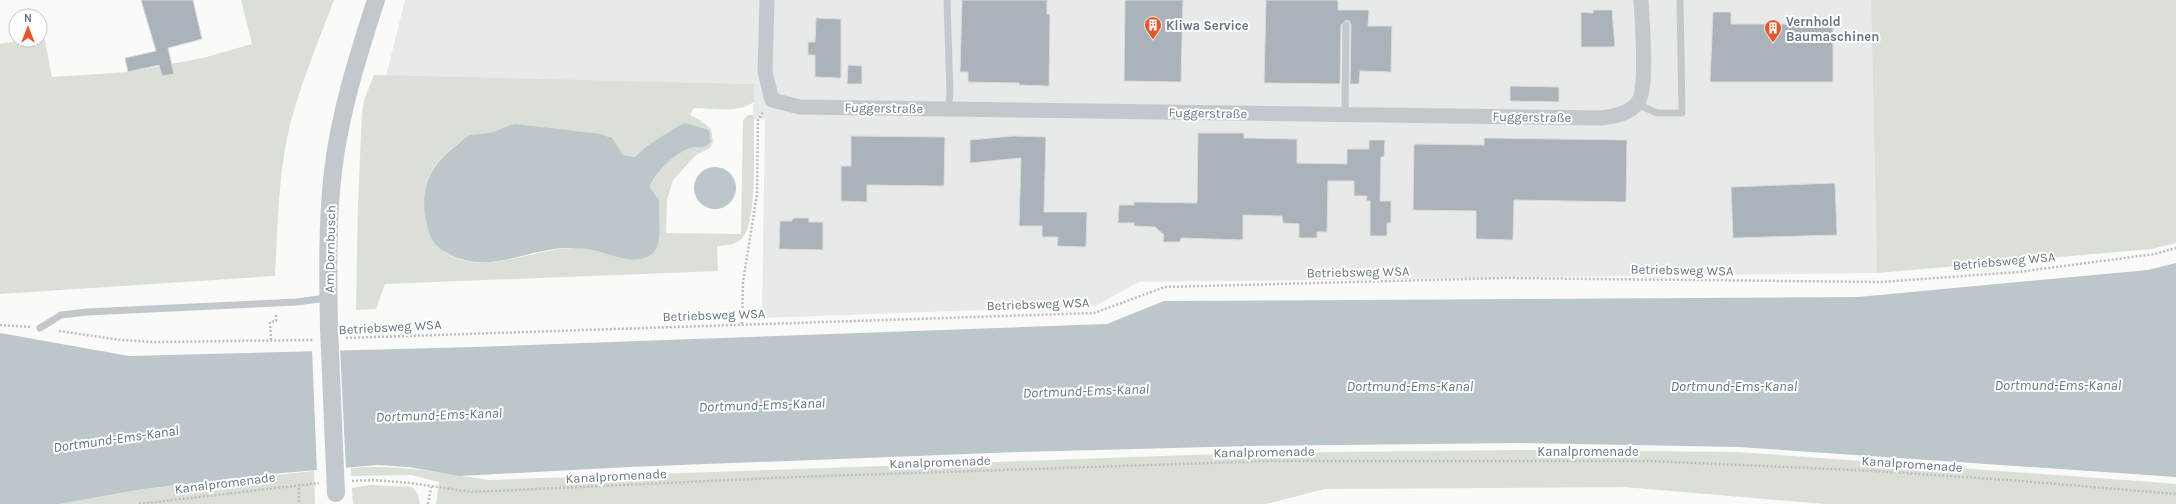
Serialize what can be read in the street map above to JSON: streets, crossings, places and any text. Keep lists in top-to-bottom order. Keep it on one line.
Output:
{"streets":{"street":["Fuggerstraße","Am Dornbusch"],"path":["Betriebsweg WSA","Kanalpromenade"]},"crossings":[["Am Dornbusch","Betriebsweg WSA"]],"water":["Dortmund-Ems-Kanal"],"places":{"building":["Kliwa Service","Vernhold Baumaschinen"]},"north":"top"}
